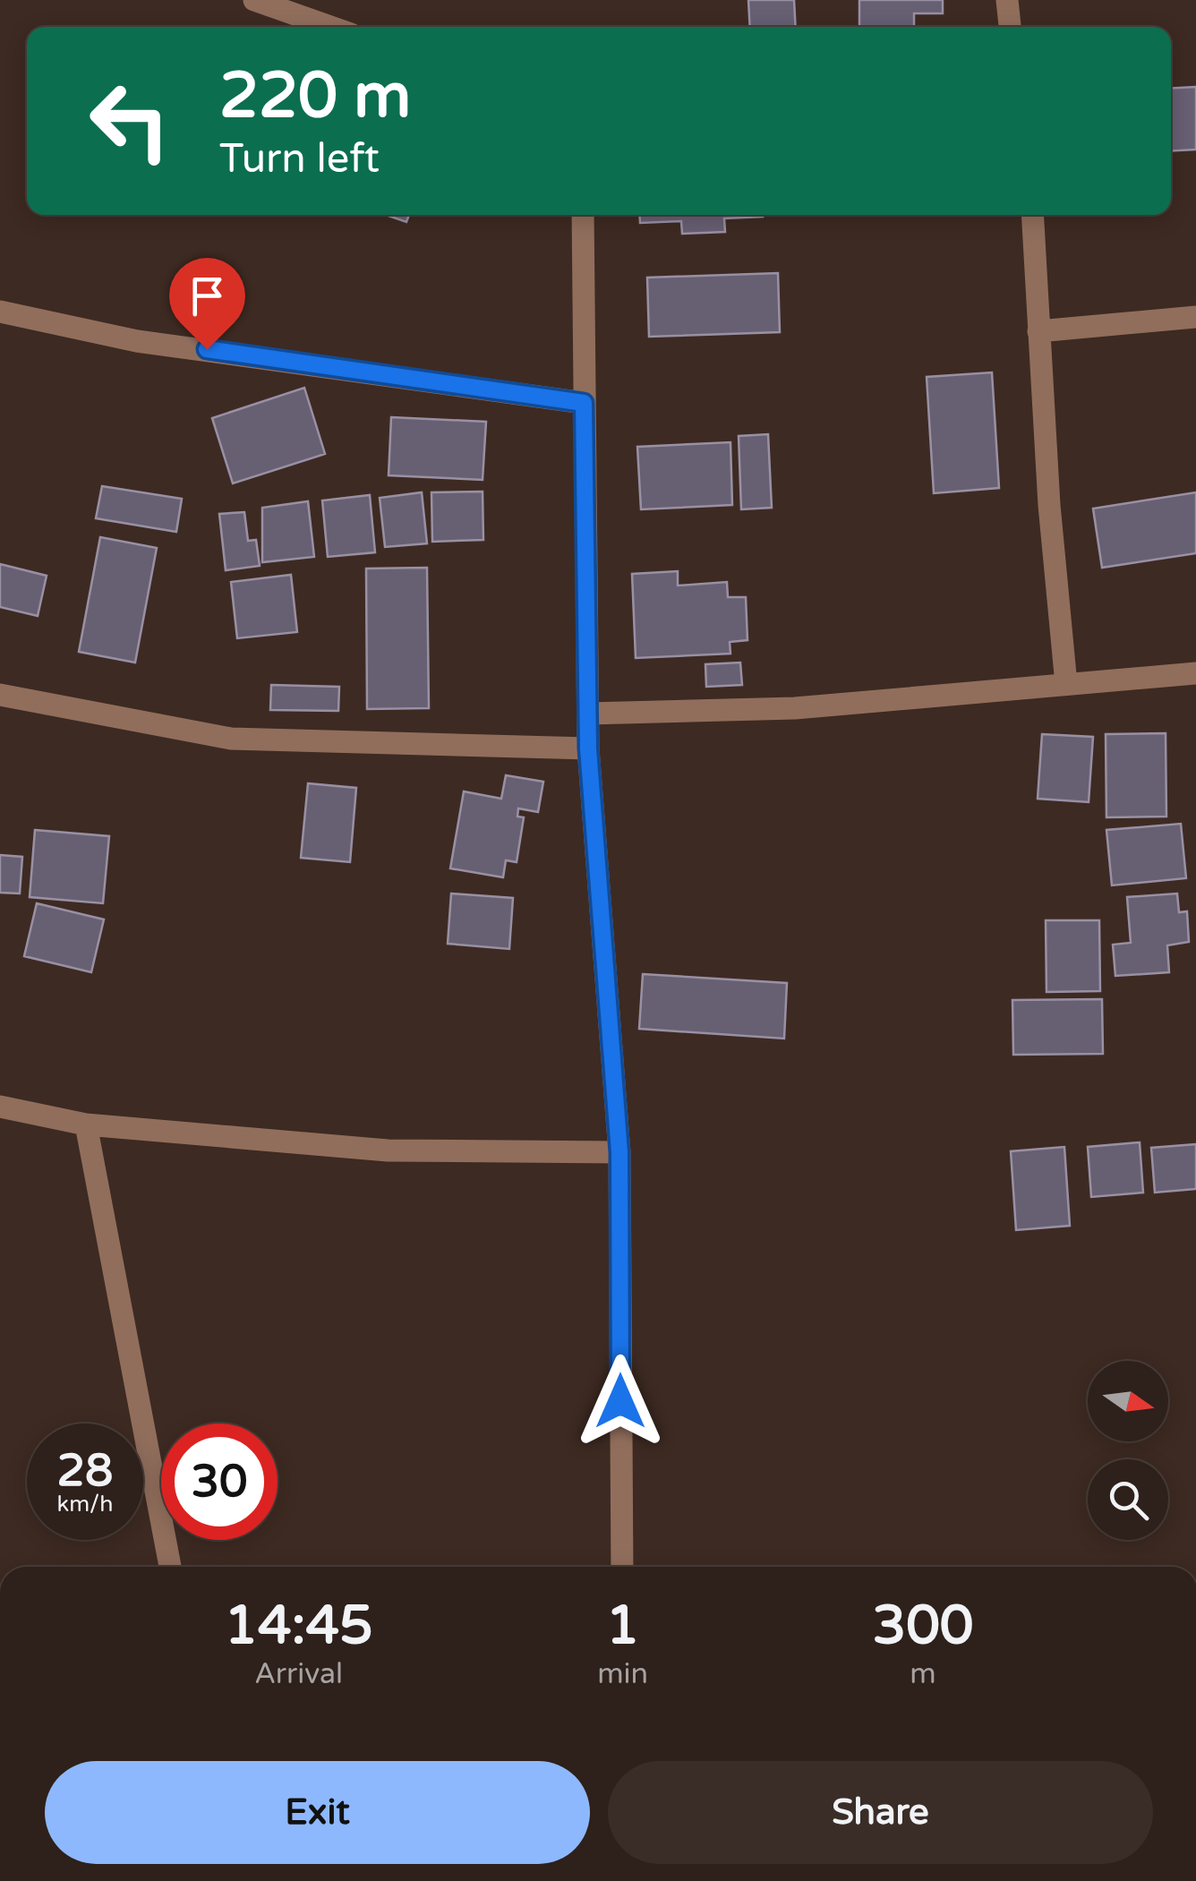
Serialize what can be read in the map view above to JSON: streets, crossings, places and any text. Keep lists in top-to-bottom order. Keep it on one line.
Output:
{"north":"right","page":{"turn":["220 m","Turn left"],"speed":"28 km/h","limit":"30","eta":["14:45","Arrival","1","min","300","m"],"buttons":["Exit","Share"]}}
